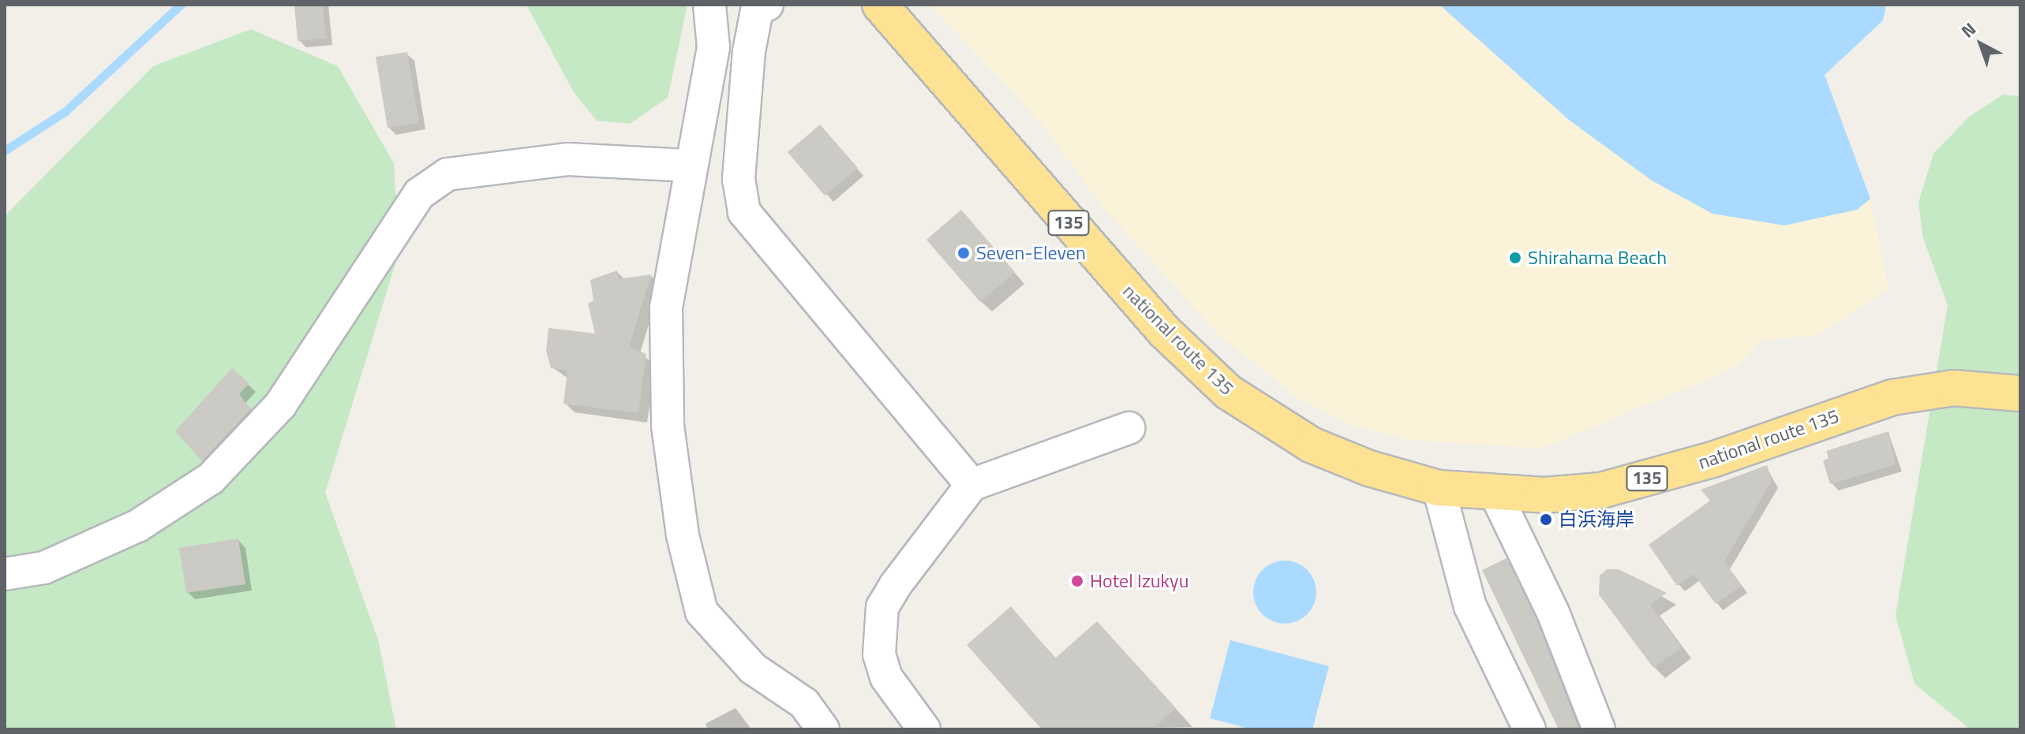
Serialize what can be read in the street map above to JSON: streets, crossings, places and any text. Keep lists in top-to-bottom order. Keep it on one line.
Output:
{"streets":{"highway":["135","national route 135"]},"places":["Seven-Eleven","Shirahama Beach","白浜海岸","Hotel Izukyu"],"north":"top left"}
